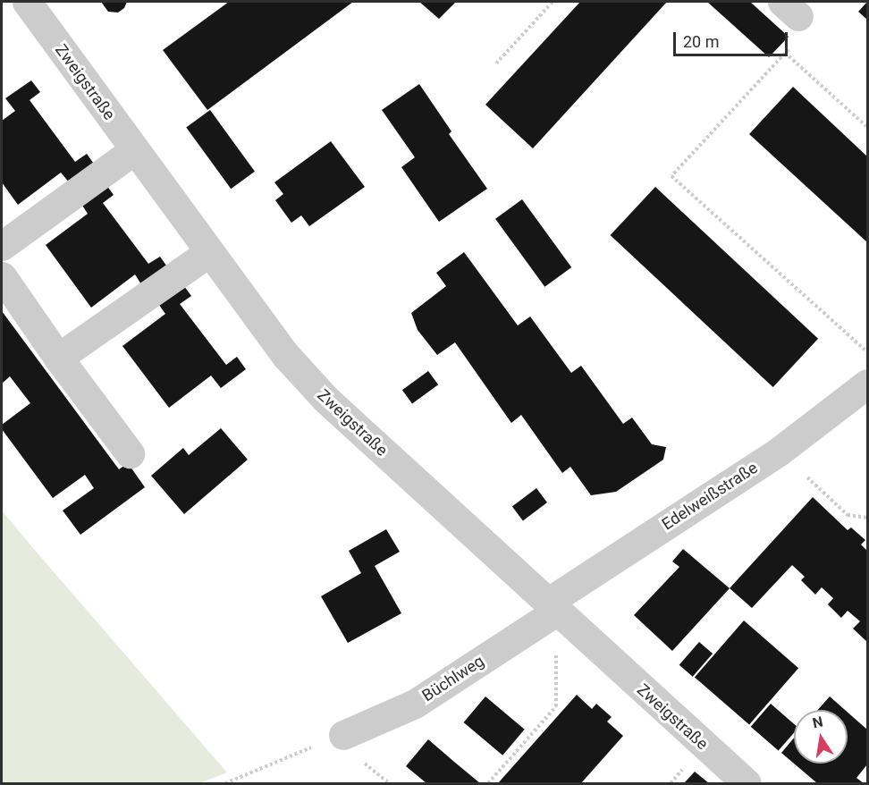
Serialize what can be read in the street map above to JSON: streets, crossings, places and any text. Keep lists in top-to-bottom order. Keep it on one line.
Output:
{"streets":{"street":["Zweigstraße","Edelweißstraße","Büchlweg"]},"crossings":[["Zweigstraße","Edelweißstraße"],["Zweigstraße","Büchlweg"],["Edelweißstraße","Büchlweg"]],"scale_bar":"20 m","north":"top"}
